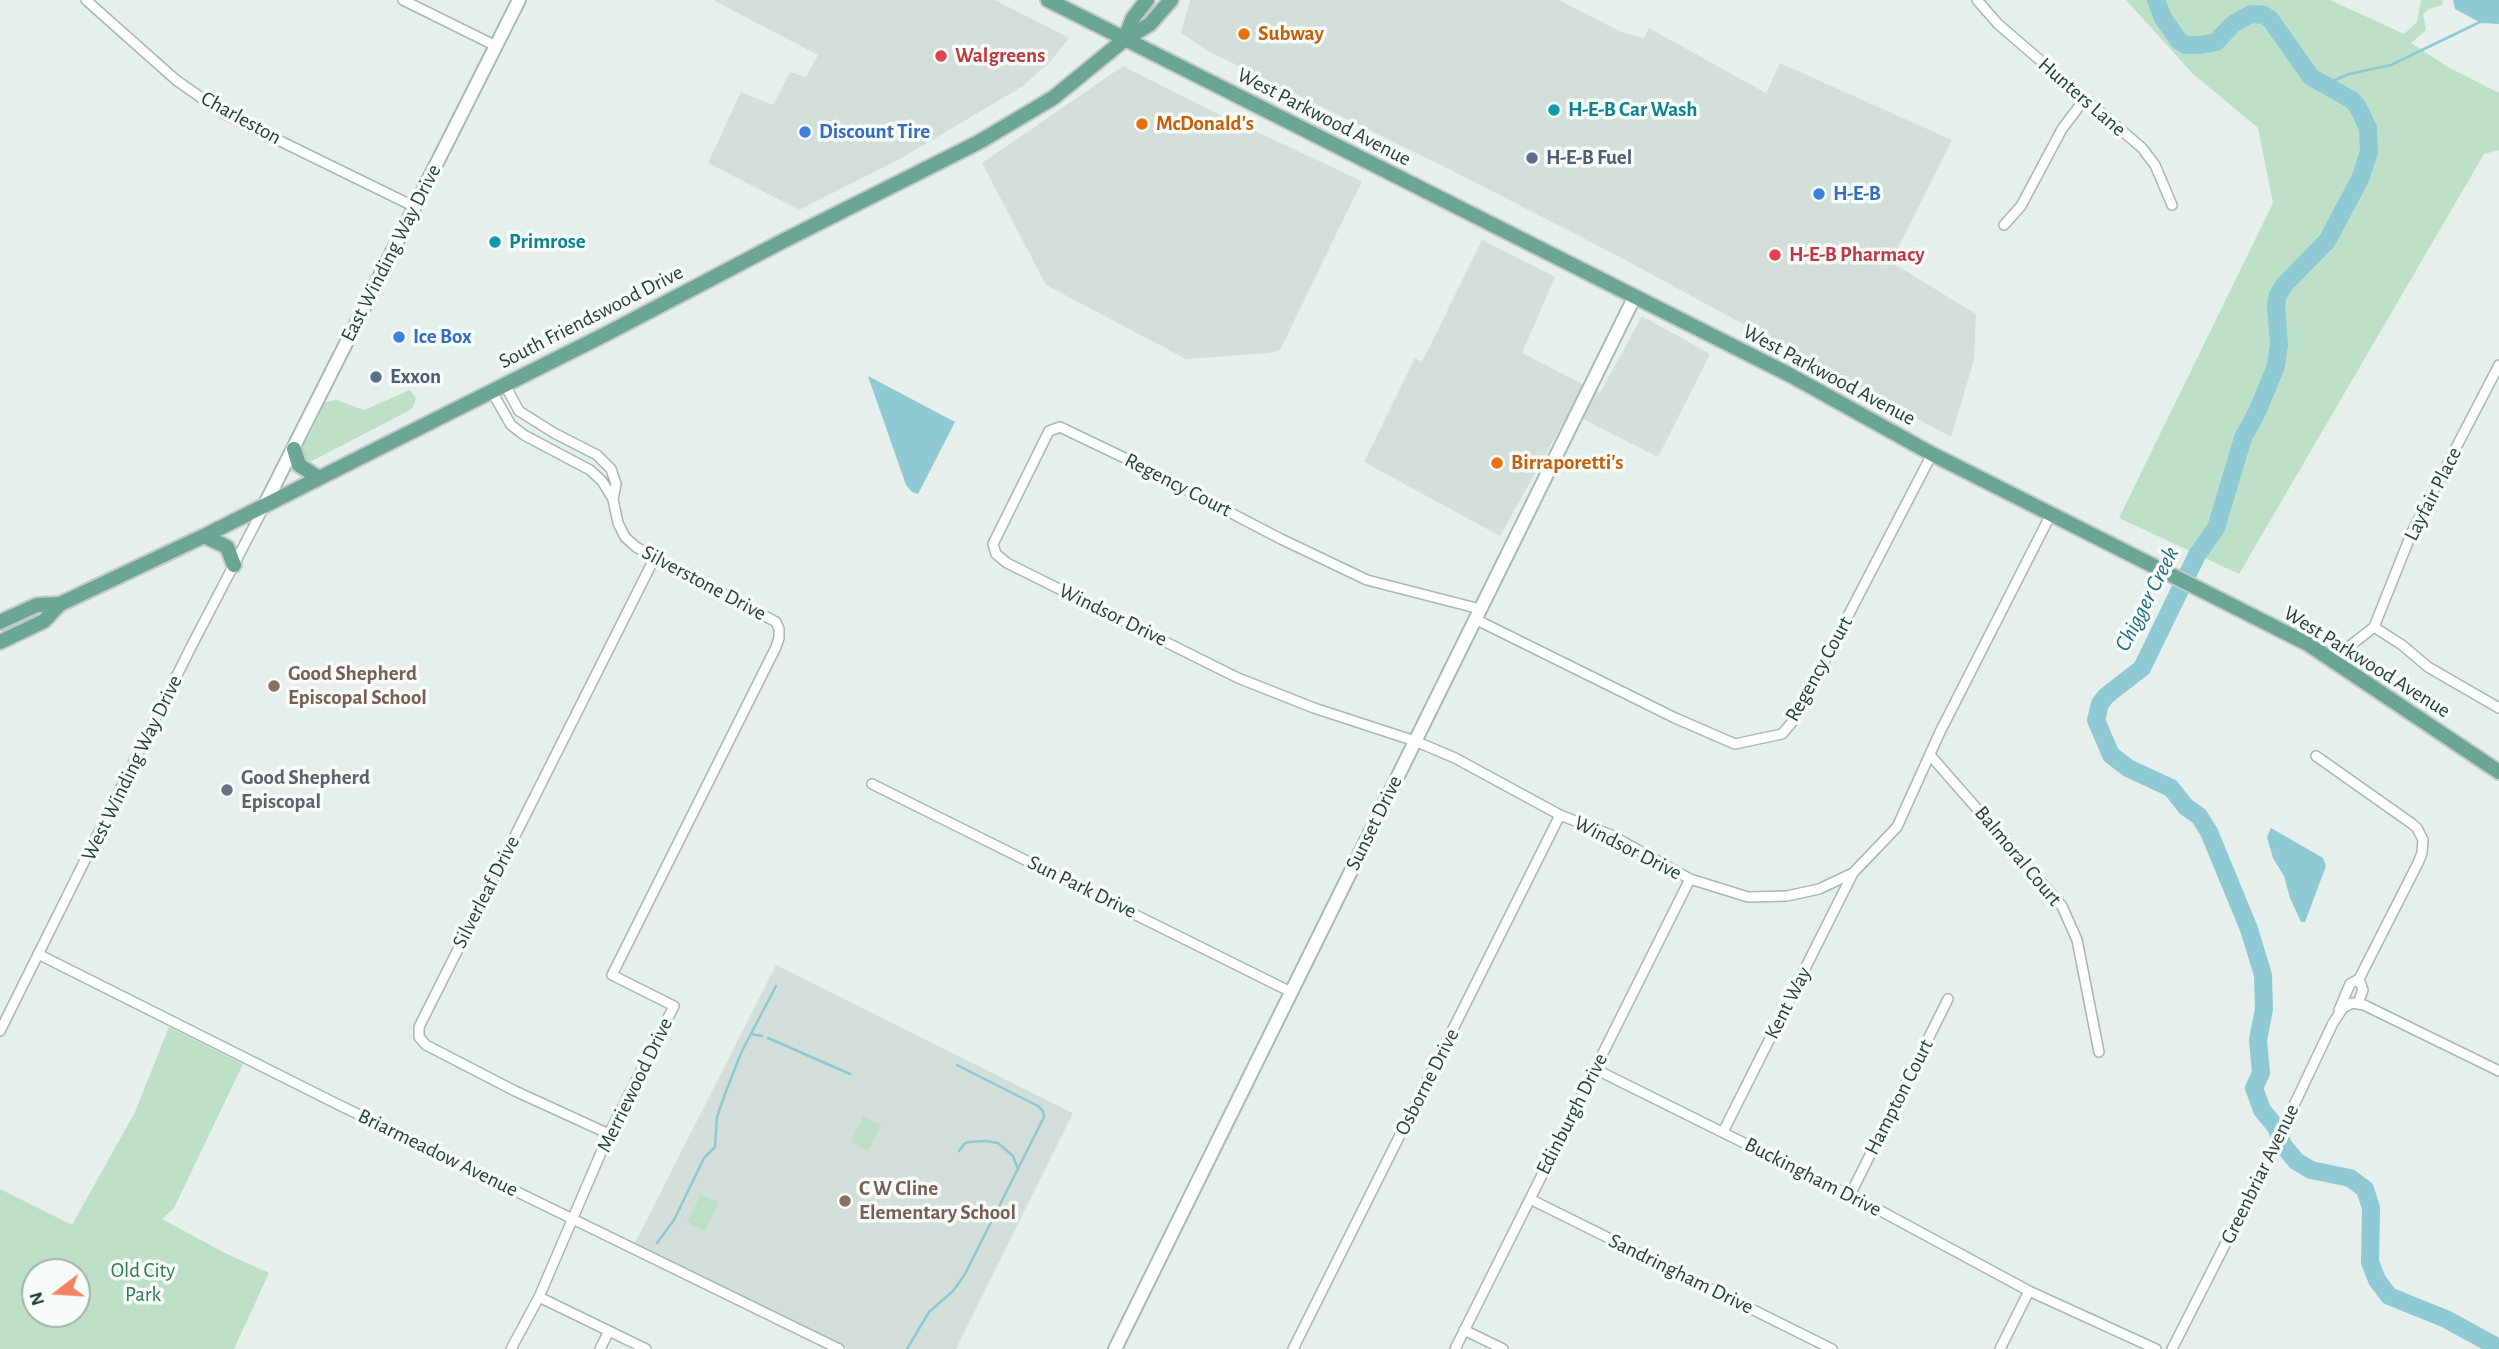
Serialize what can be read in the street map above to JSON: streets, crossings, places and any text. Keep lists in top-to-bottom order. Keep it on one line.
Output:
{"streets":{"main road":["West Parkwood Avenue","South Friendswood Drive"],"street":["Hunters Lane","Charleston","East Winding Way Drive","Regency Court","Layfair Place","Silverstone Drive","Windsor Drive","West Winding Way Drive","Sunset Drive","Balmoral Court","Sun Park Drive","Silverleaf Drive","Kent Way","Osborne Drive","Merriewood Drive","Hampton Court","Edinburgh Drive","Briarmeadow Avenue","Greenbriar Avenue","Buckingham Drive","Sandringham Drive"]},"crossings":[["West Parkwood Avenue","South Friendswood Drive"],["West Parkwood Avenue","Regency Court"],["West Parkwood Avenue","Layfair Place"],["West Parkwood Avenue","Windsor Drive"],["West Parkwood Avenue","Sunset Drive"],["Charleston","East Winding Way Drive"],["East Winding Way Drive","South Friendswood Drive"],["East Winding Way Drive","West Winding Way Drive"],["South Friendswood Drive","Silverstone Drive"],["South Friendswood Drive","West Winding Way Drive"],["Regency Court","Windsor Drive"],["Regency Court","Sunset Drive"],["Silverstone Drive","Silverleaf Drive"],["Silverstone Drive","Merriewood Drive"],["Windsor Drive","Sunset Drive"],["Windsor Drive","Balmoral Court"],["Windsor Drive","Kent Way"],["Windsor Drive","Osborne Drive"],["Windsor Drive","Edinburgh Drive"],["West Winding Way Drive","Briarmeadow Avenue"],["Sunset Drive","Sun Park Drive"],["Silverleaf Drive","Merriewood Drive"],["Kent Way","Buckingham Drive"],["Merriewood Drive","Briarmeadow Avenue"],["Hampton Court","Buckingham Drive"],["Edinburgh Drive","Buckingham Drive"],["Edinburgh Drive","Sandringham Drive"]],"water":["Chigger Creek"],"parks":["Old City Park"],"places":["Subway","Walgreens","H-E-B Car Wash","McDonald's","Discount Tire","H-E-B Fuel","H-E-B","Primrose","H-E-B Pharmacy","Ice Box","Exxon","Birraporetti's","Good Shepherd Episcopal School","Good Shepherd Episcopal","C W Cline Elementary School"],"north":"left"}
